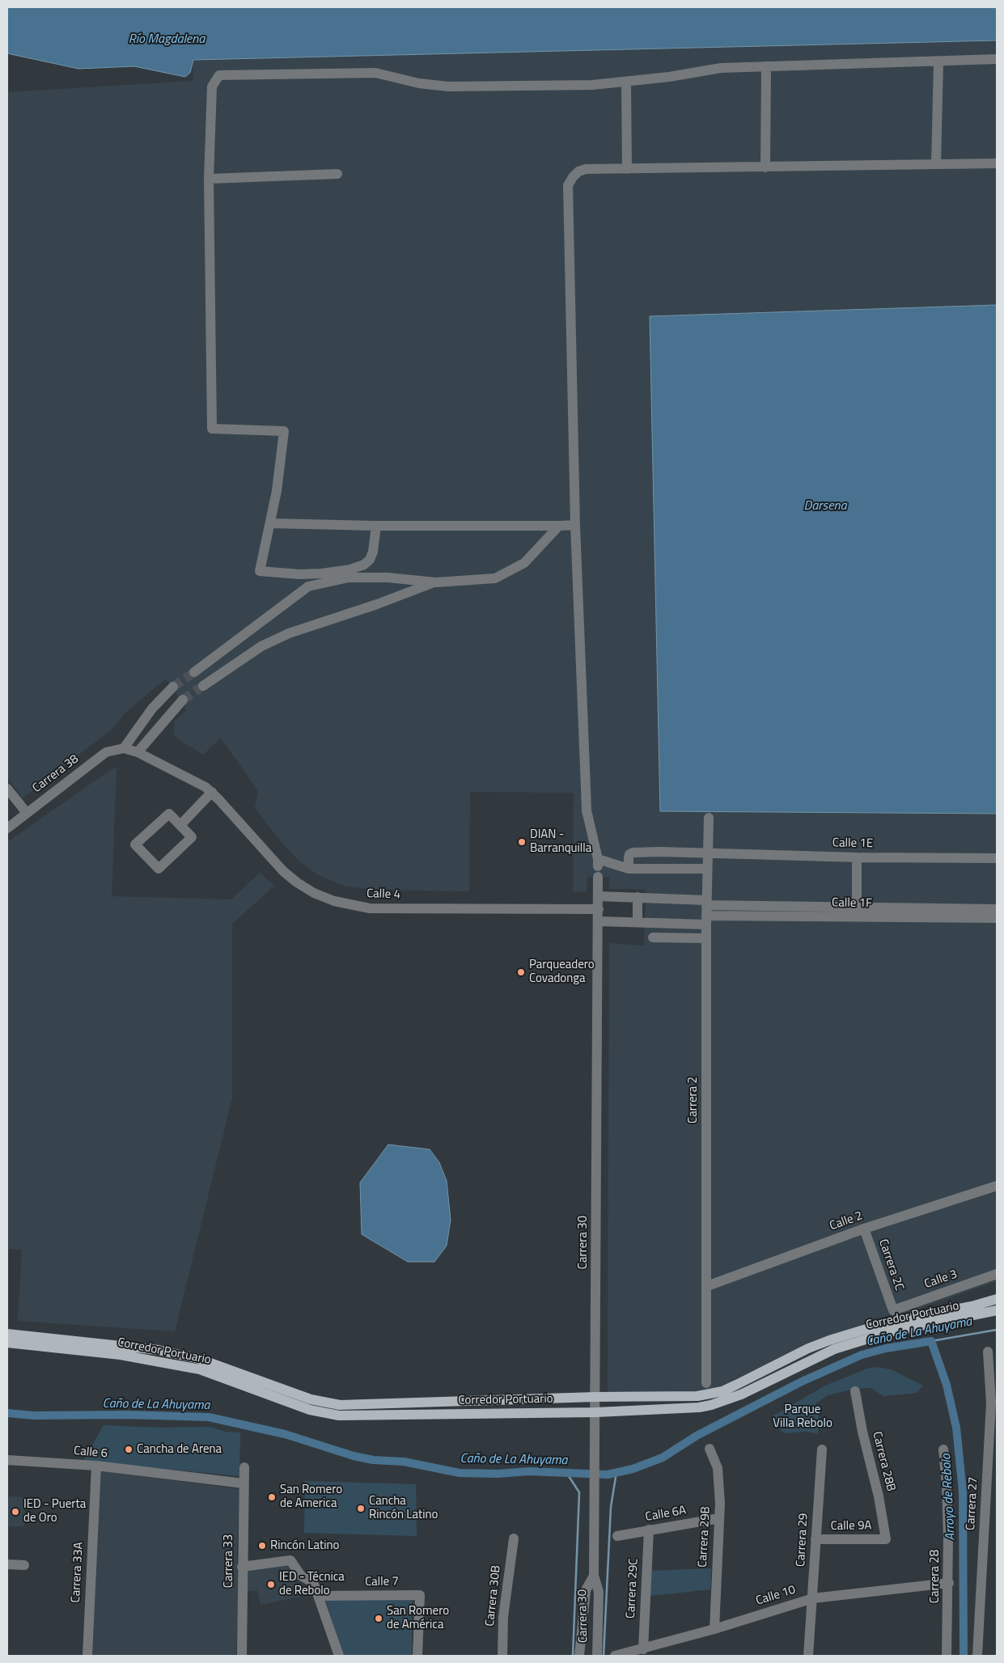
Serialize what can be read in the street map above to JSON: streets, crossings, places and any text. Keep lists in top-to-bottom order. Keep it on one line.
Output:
{"streets":{"main road":["Corredor Portuario"],"street":["Carrera 38","Calle 1E","Calle 4","Calle 1F","Carrera 2","Calle 2","Carrera 30","Carrera 2C","Calle 3","Calle 6","Carrera 28B","Carrera 27","Calle 6A","Calle 9A","Carrera 29B","Carrera 29","Carrera 33","Carrera 33A","Carrera 28","Calle 7","Carrera 29C","Carrera 30B","Calle 10"]},"crossings":[["Carrera 38","Calle 4"],["Calle 1E","Carrera 2"],["Calle 4","Carrera 30"],["Calle 1F","Carrera 2"],["Calle 1F","Carrera 30"],["Carrera 2","Calle 2"],["Calle 2","Carrera 2C"],["Carrera 30","Corredor Portuario"],["Carrera 2C","Calle 3"],["Calle 6","Carrera 33"],["Calle 6","Carrera 33A"],["Carrera 28B","Calle 9A"],["Calle 6A","Carrera 29B"],["Calle 6A","Carrera 29C"],["Calle 9A","Carrera 29"],["Carrera 29B","Calle 10"],["Carrera 29","Calle 10"],["Carrera 28","Calle 10"],["Carrera 29C","Calle 10"]],"water":["Río Magdalena","Darsena","Caño de La Ahuyama","Arroyo de Rebolo"],"parks":["Parque Villa Rebolo"],"places":["DIAN - Barranquilla","Parqueadero Covadonga","Cancha de Arena","San Romero de America","Cancha Rincón Latino","IED - Puerta de Oro","Rincón Latino","IED - Técnica de Rebolo","San Romero de América"]}
